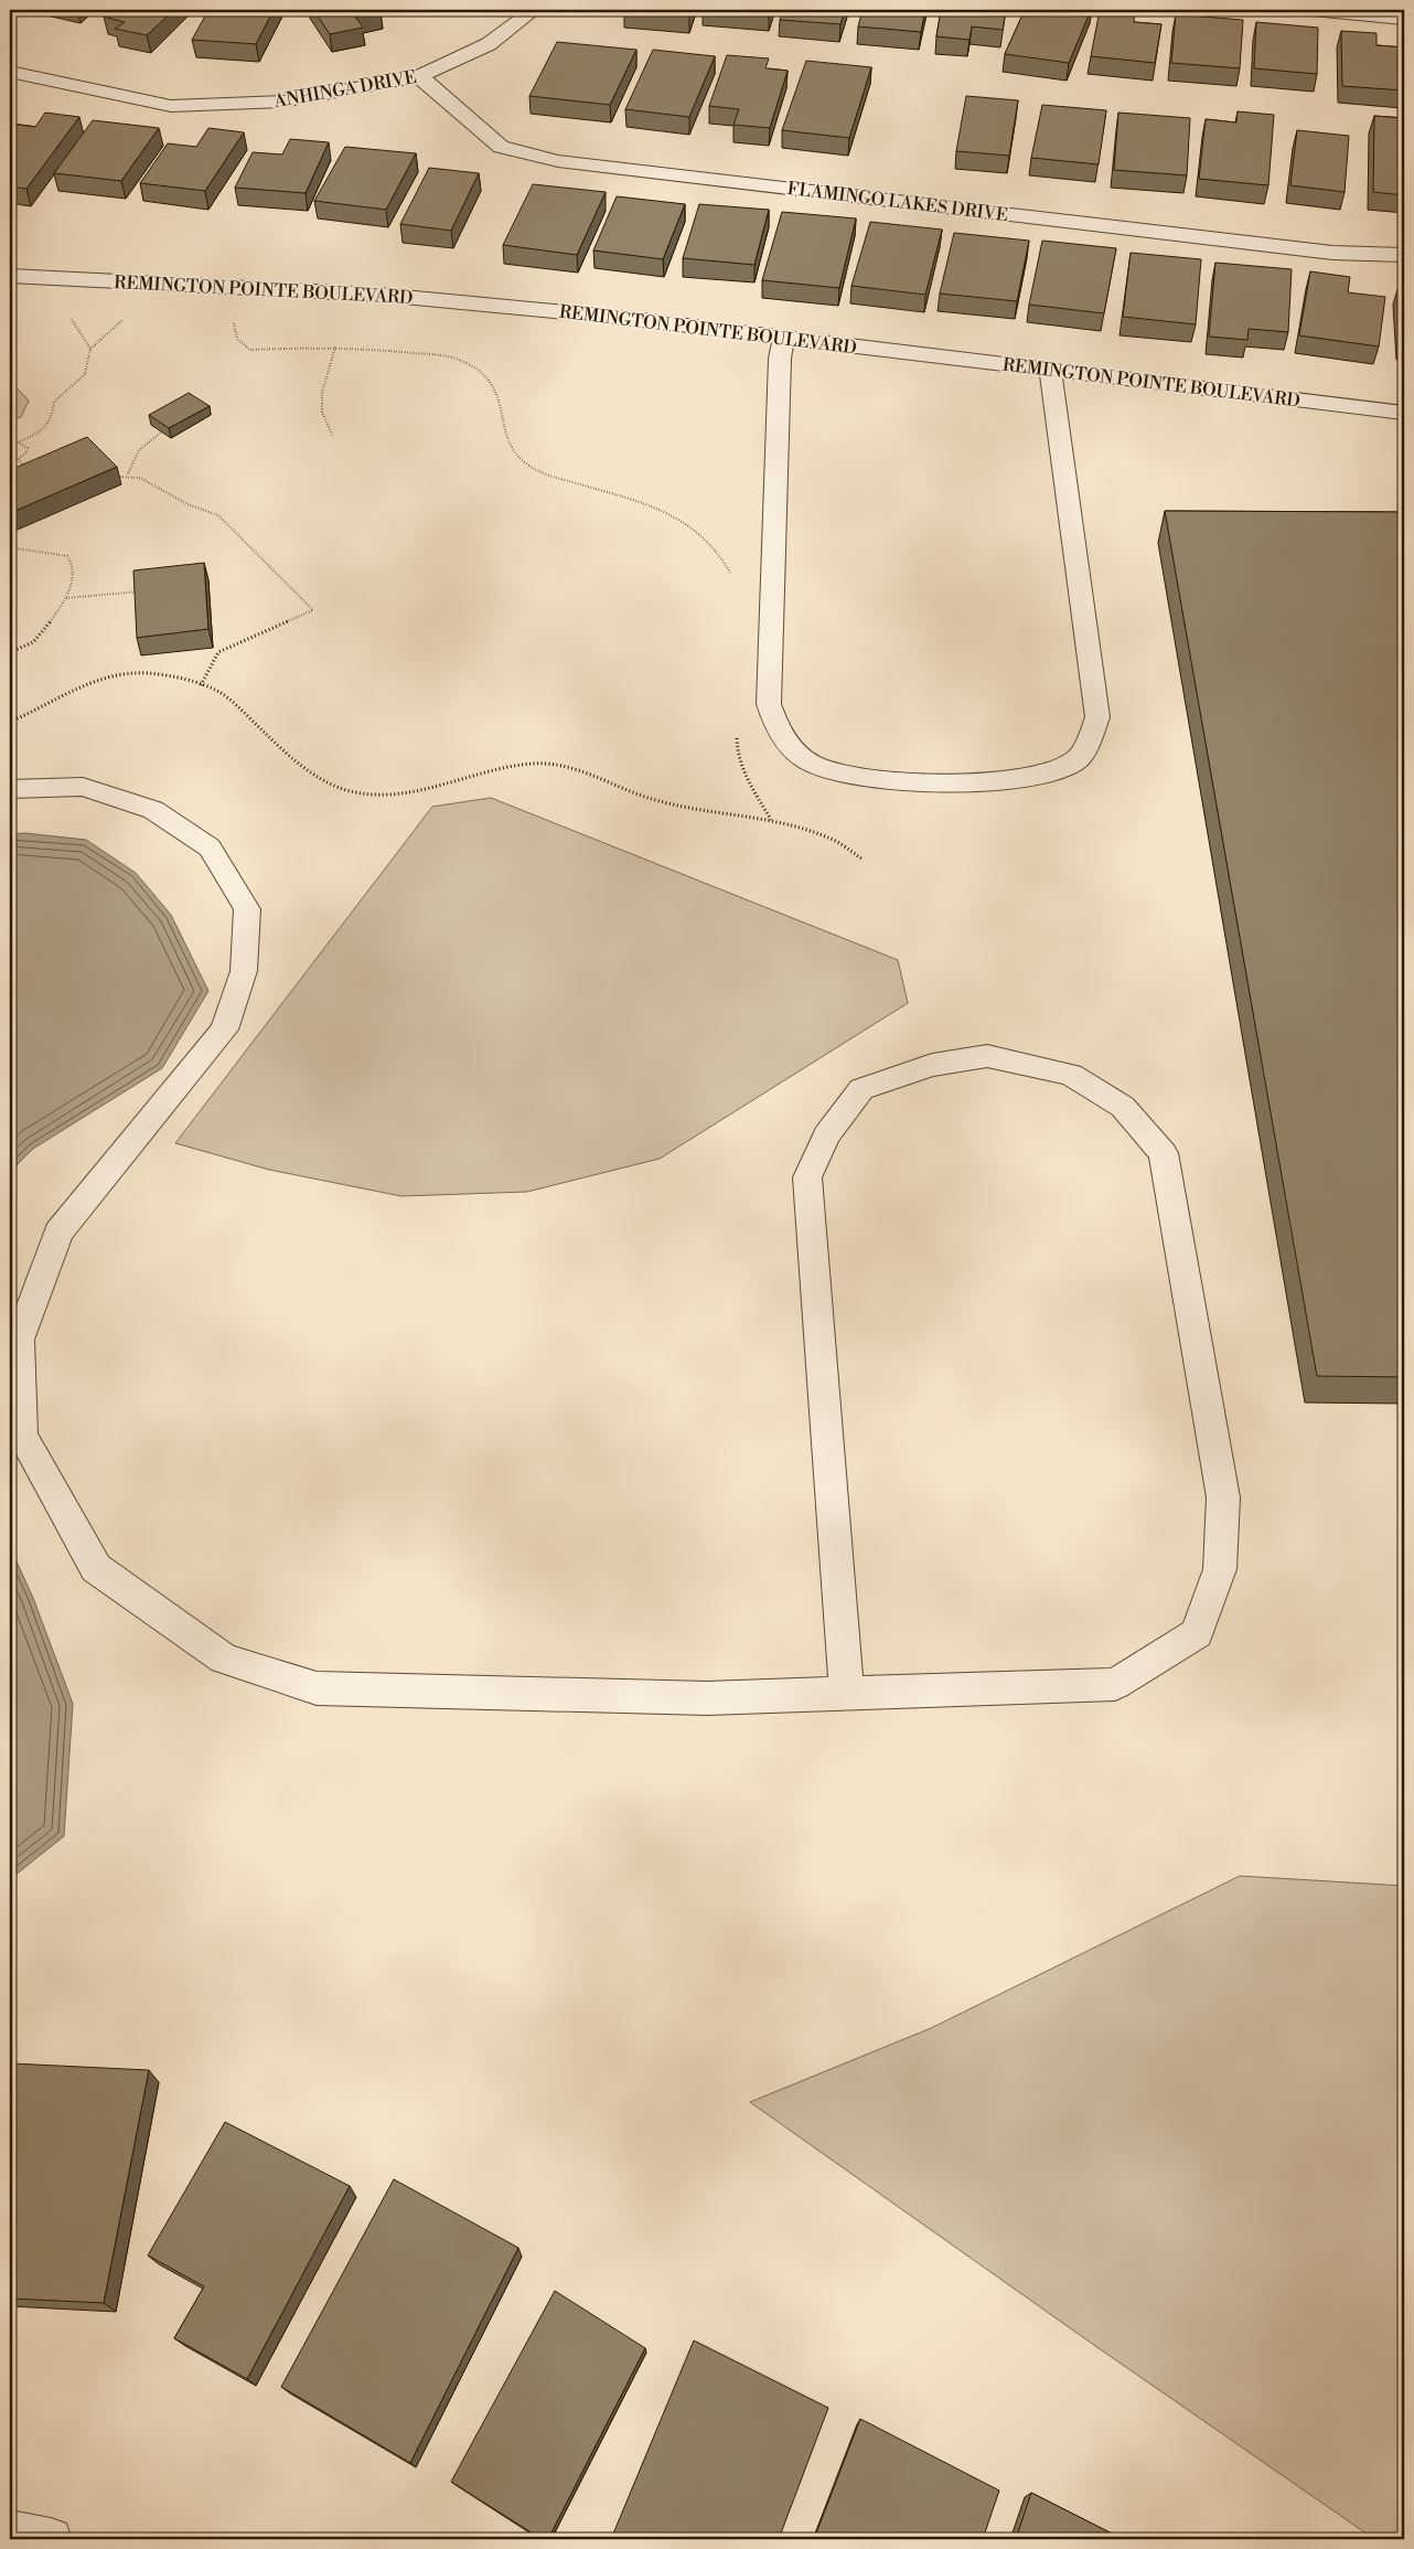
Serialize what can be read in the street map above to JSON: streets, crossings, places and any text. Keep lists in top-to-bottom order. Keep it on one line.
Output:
{"streets":{"street":["ANHINGA DRIVE","FLAMINGO LAKES DRIVE","REMINGTON POINTE BOULEVARD"]},"crossings":[["ANHINGA DRIVE","FLAMINGO LAKES DRIVE"]]}
